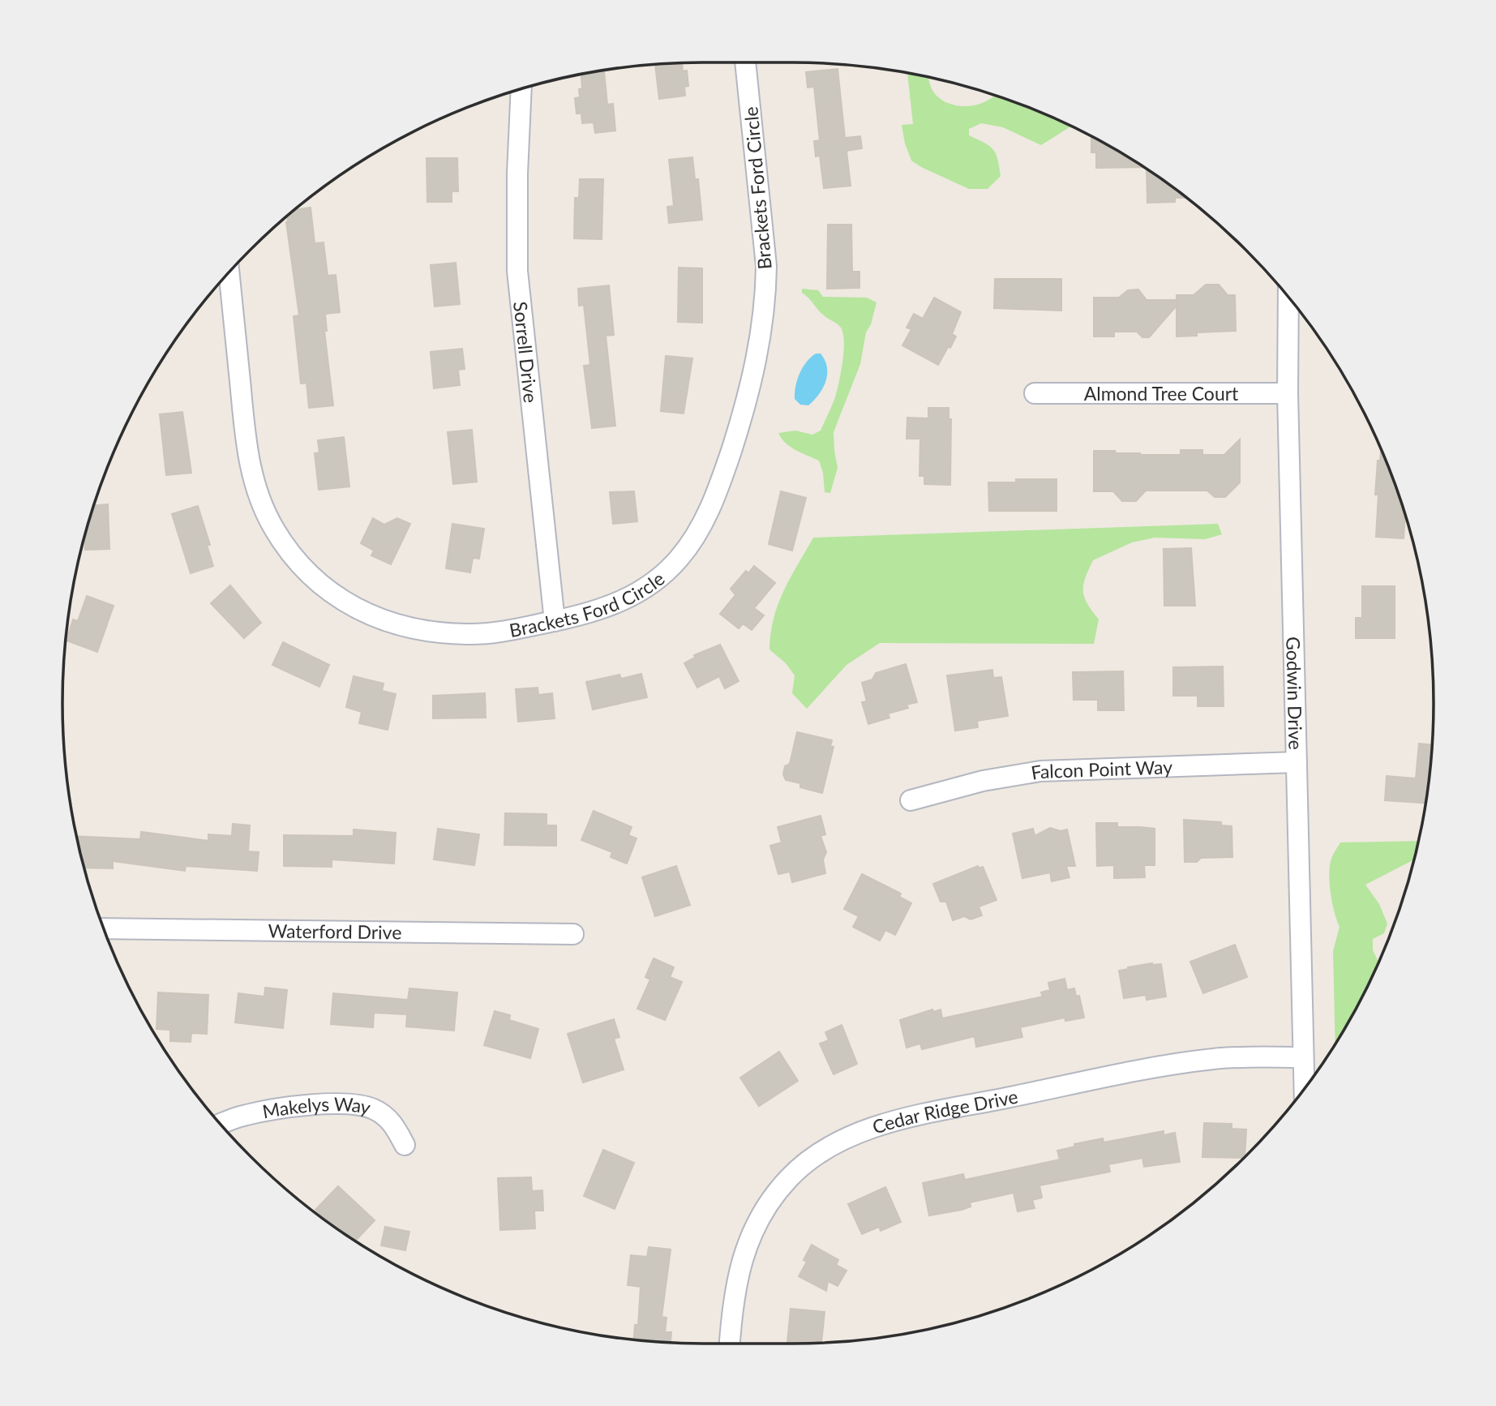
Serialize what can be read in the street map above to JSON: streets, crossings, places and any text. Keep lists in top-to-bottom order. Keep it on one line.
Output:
{"streets":{"street":["Brackets Ford Circle","Sorrell Drive","Almond Tree Court","Godwin Drive","Falcon Point Way","Waterford Drive","Cedar Ridge Drive","Makelys Way"]},"crossings":[["Brackets Ford Circle","Sorrell Drive"],["Almond Tree Court","Godwin Drive"],["Godwin Drive","Falcon Point Way"],["Godwin Drive","Cedar Ridge Drive"]]}
